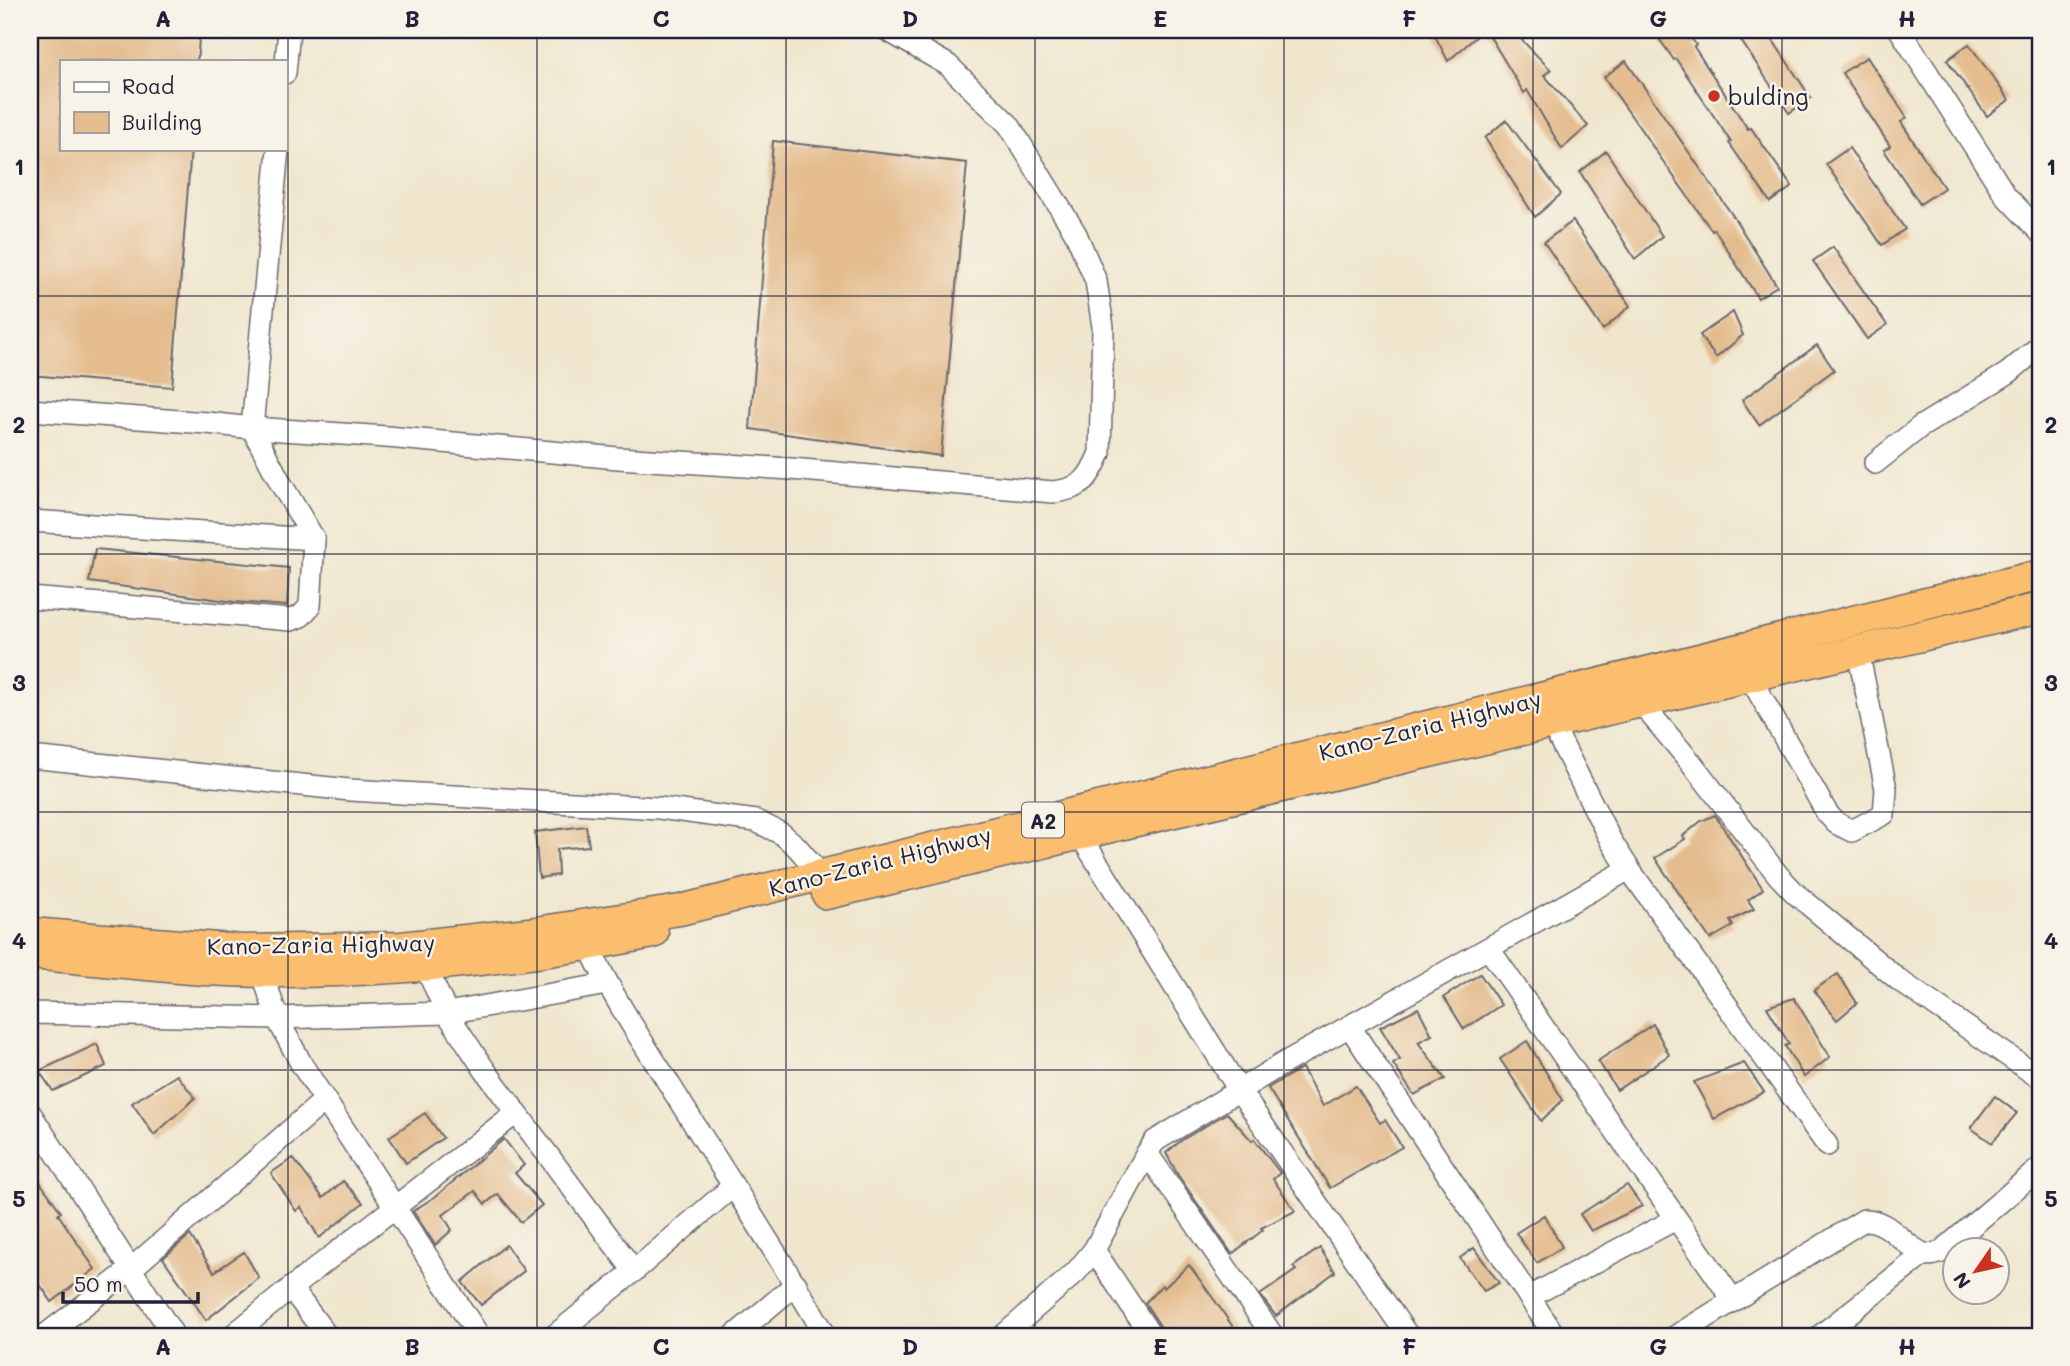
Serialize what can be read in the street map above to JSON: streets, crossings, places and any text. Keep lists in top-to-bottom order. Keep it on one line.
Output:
{"streets":{"highway":["Kano-Zaria Highway","A2"]},"places":["bulding"],"legend":["Road","Building"],"scale_bar":"50 m","north":"bottom left","grid":{"columns":["A","B","C","D","E","F","G","H"],"rows":["1","2","3","4","5"]}}
